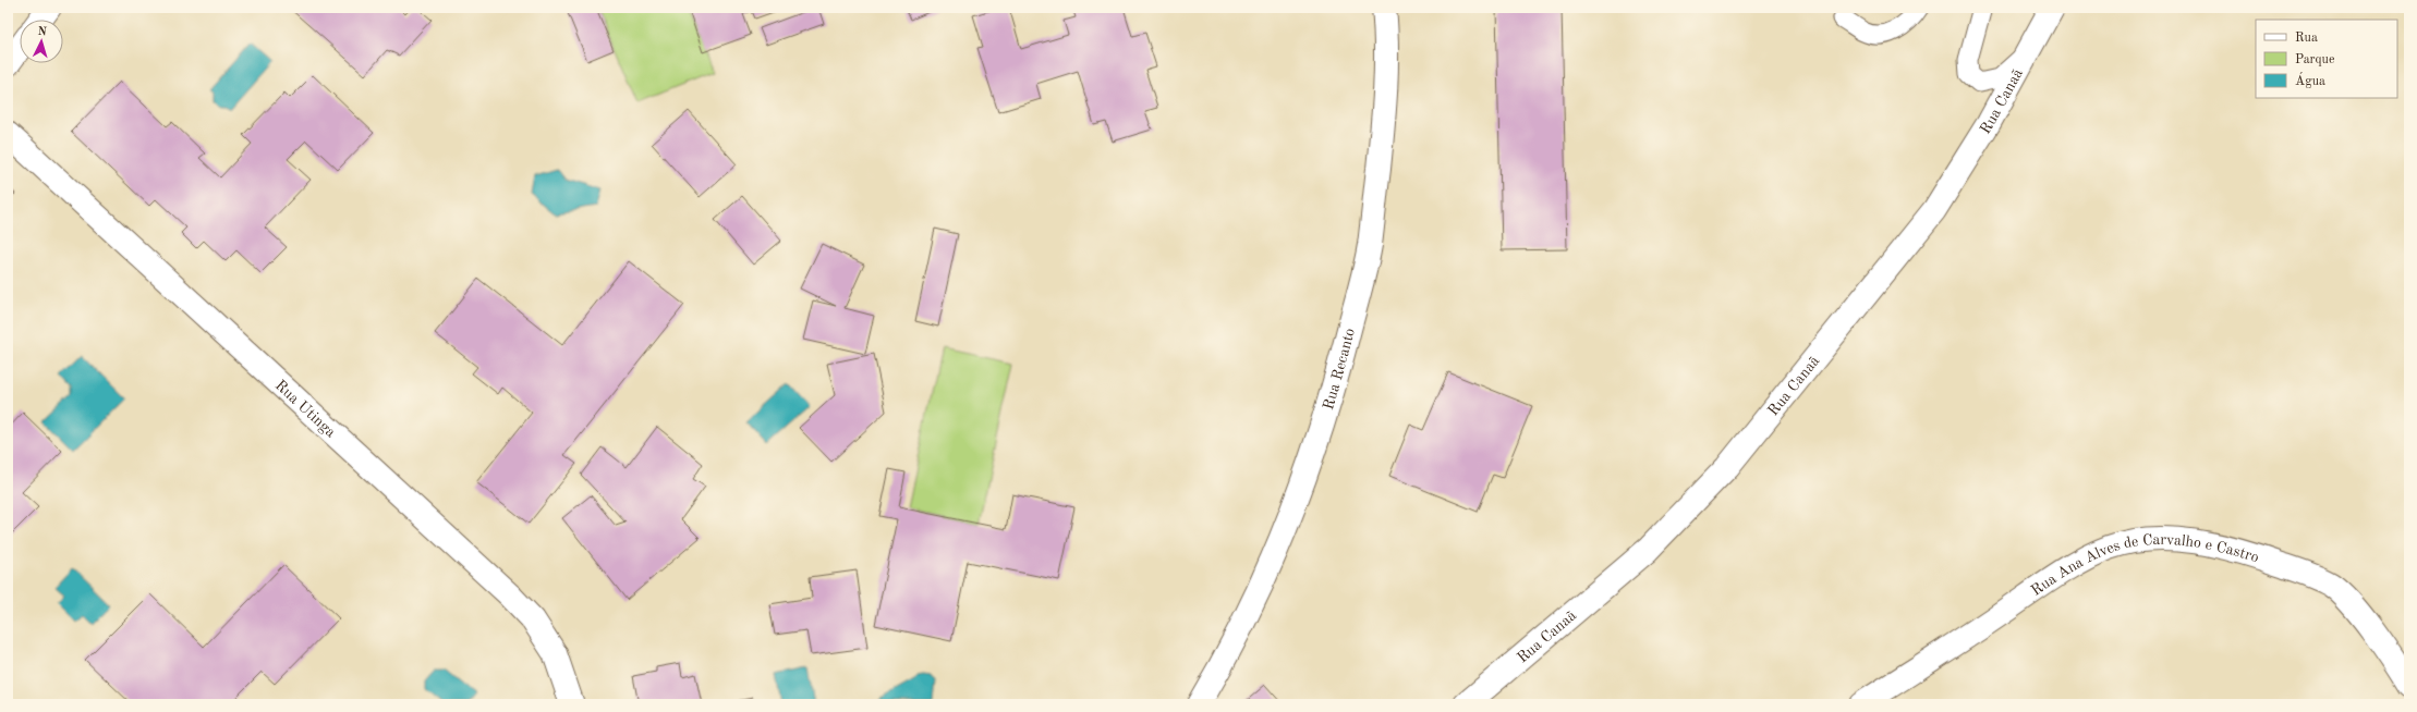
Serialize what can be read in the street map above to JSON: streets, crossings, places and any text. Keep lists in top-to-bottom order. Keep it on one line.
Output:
{"streets":{"street":["Rua Canaã","Rua Recanto","Rua Utinga","Rua Ana Alves de Carvalho e Castro"]},"legend":["Rua","Parque","Água"],"north":"top"}
